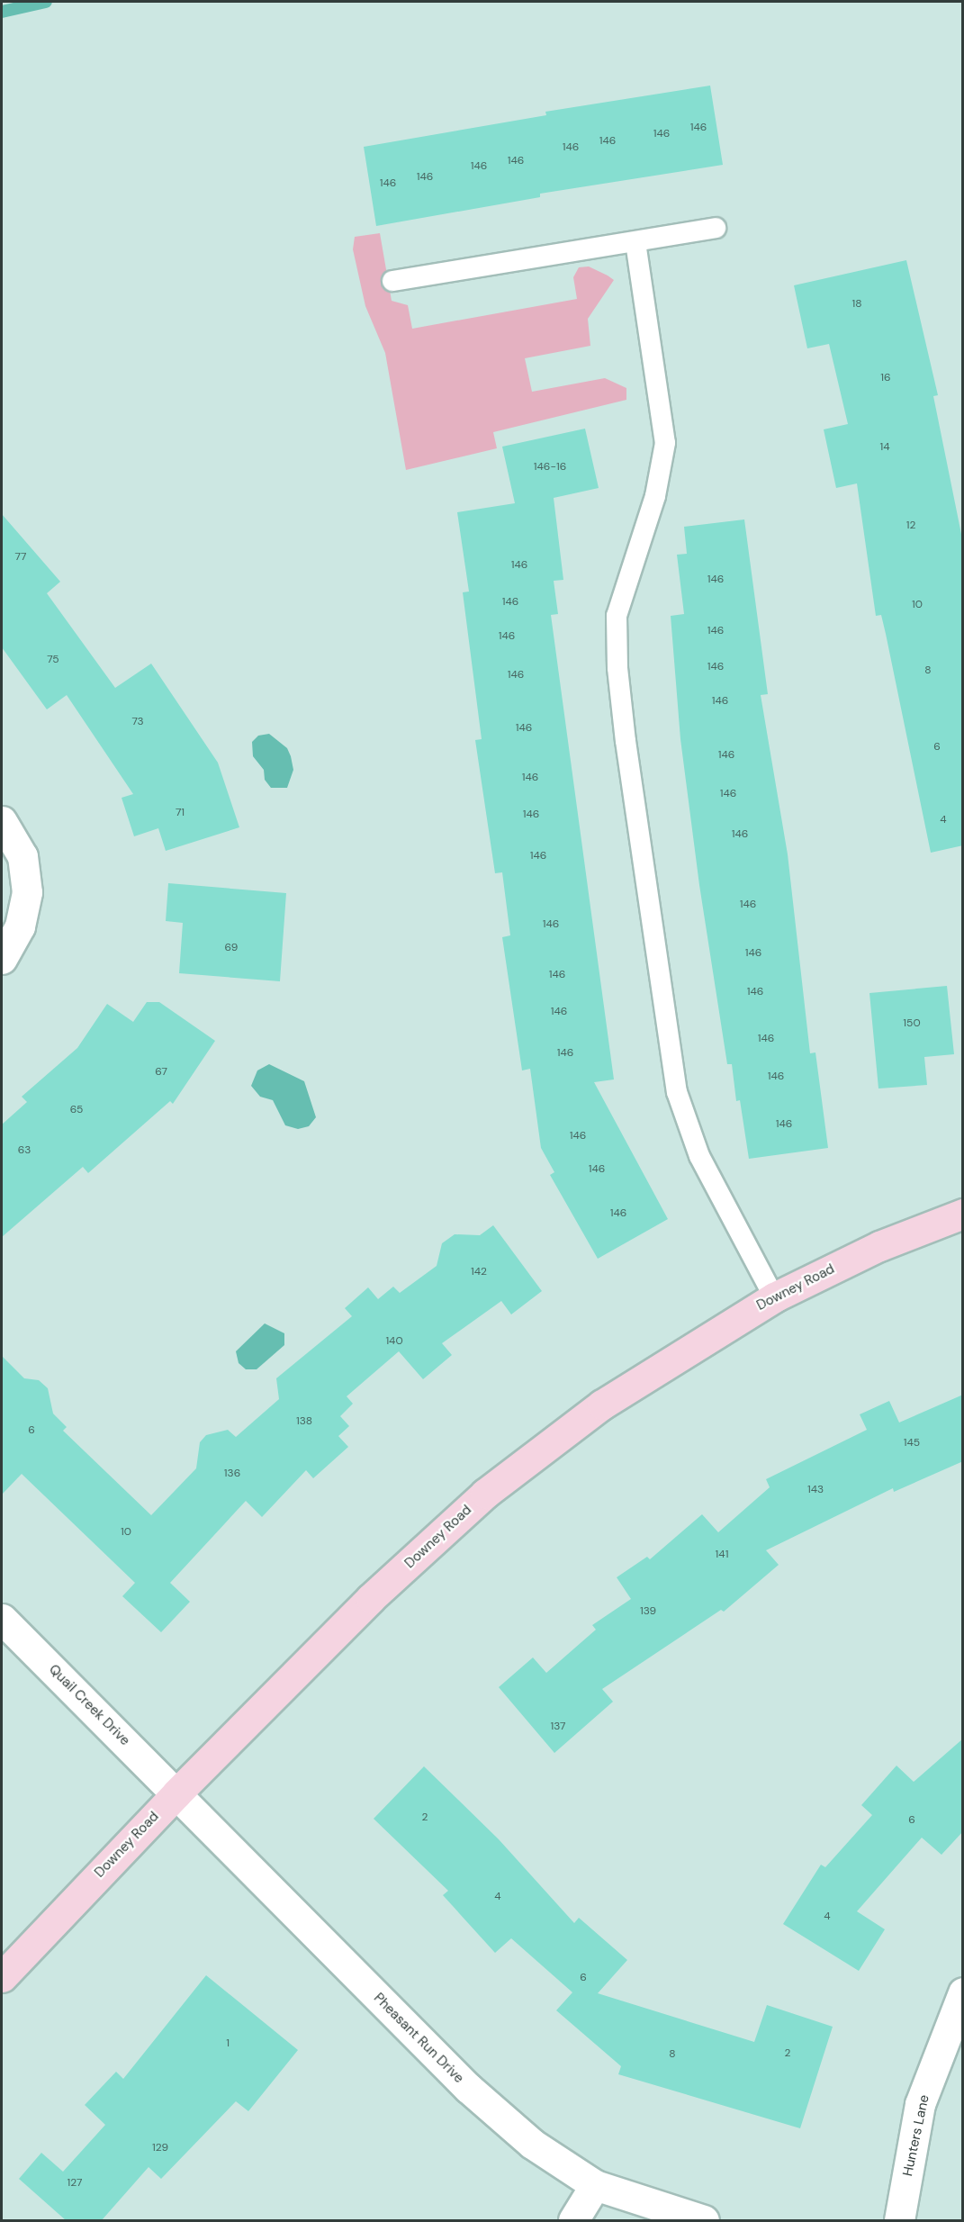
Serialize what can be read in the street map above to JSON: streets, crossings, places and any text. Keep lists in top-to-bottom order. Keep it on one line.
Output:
{"streets":{"main road":["Downey Road"],"street":["Quail Creek Drive","Pheasant Run Drive","Hunters Lane"]},"crossings":[["Downey Road","Quail Creek Drive"],["Downey Road","Pheasant Run Drive"],["Quail Creek Drive","Pheasant Run Drive"]],"house_numbers":["146","146","146","146","146","146","146","146","18","16","14","146-16","12","77","146","146","146","10","146","146","75","146","8","146","146","73","146","6","146","146","146","71","146","4","146","146","146","146","69","146","146","146","146","150","146","146","67","146","65","146","146","63","146","146","142","140","138","6","145","136","143","10","141","139","137","2","6","4","4","6","1","2","8","129","127"]}
